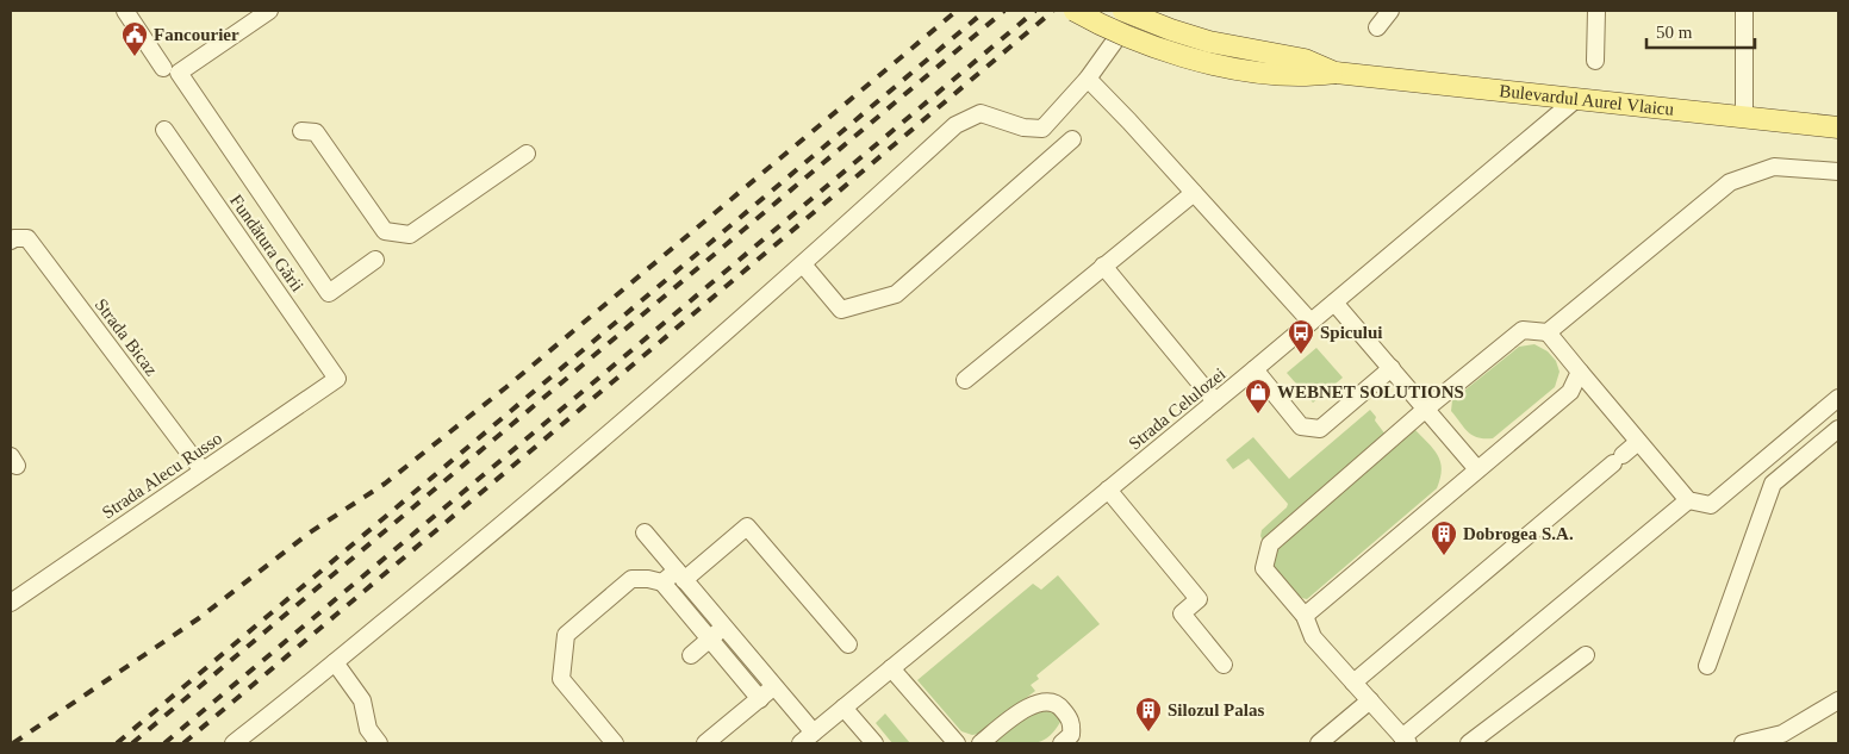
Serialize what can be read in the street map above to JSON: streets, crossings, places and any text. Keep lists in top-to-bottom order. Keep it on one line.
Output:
{"streets":{"main road":["Bulevardul Aurel Vlaicu"],"street":["Fundătura Gării","Strada Bicaz","Strada Celulozei","Strada Alecu Russo"]},"crossings":[["Bulevardul Aurel Vlaicu","Strada Celulozei"],["Fundătura Gării","Strada Alecu Russo"],["Strada Bicaz","Strada Alecu Russo"]],"places":{"public building":["Fancourier"],"bus stop":["Spicului"],"shop":["WEBNET SOLUTIONS"],"building":["Dobrogea S.A.","Silozul Palas"]},"scale_bar":"50 m"}
